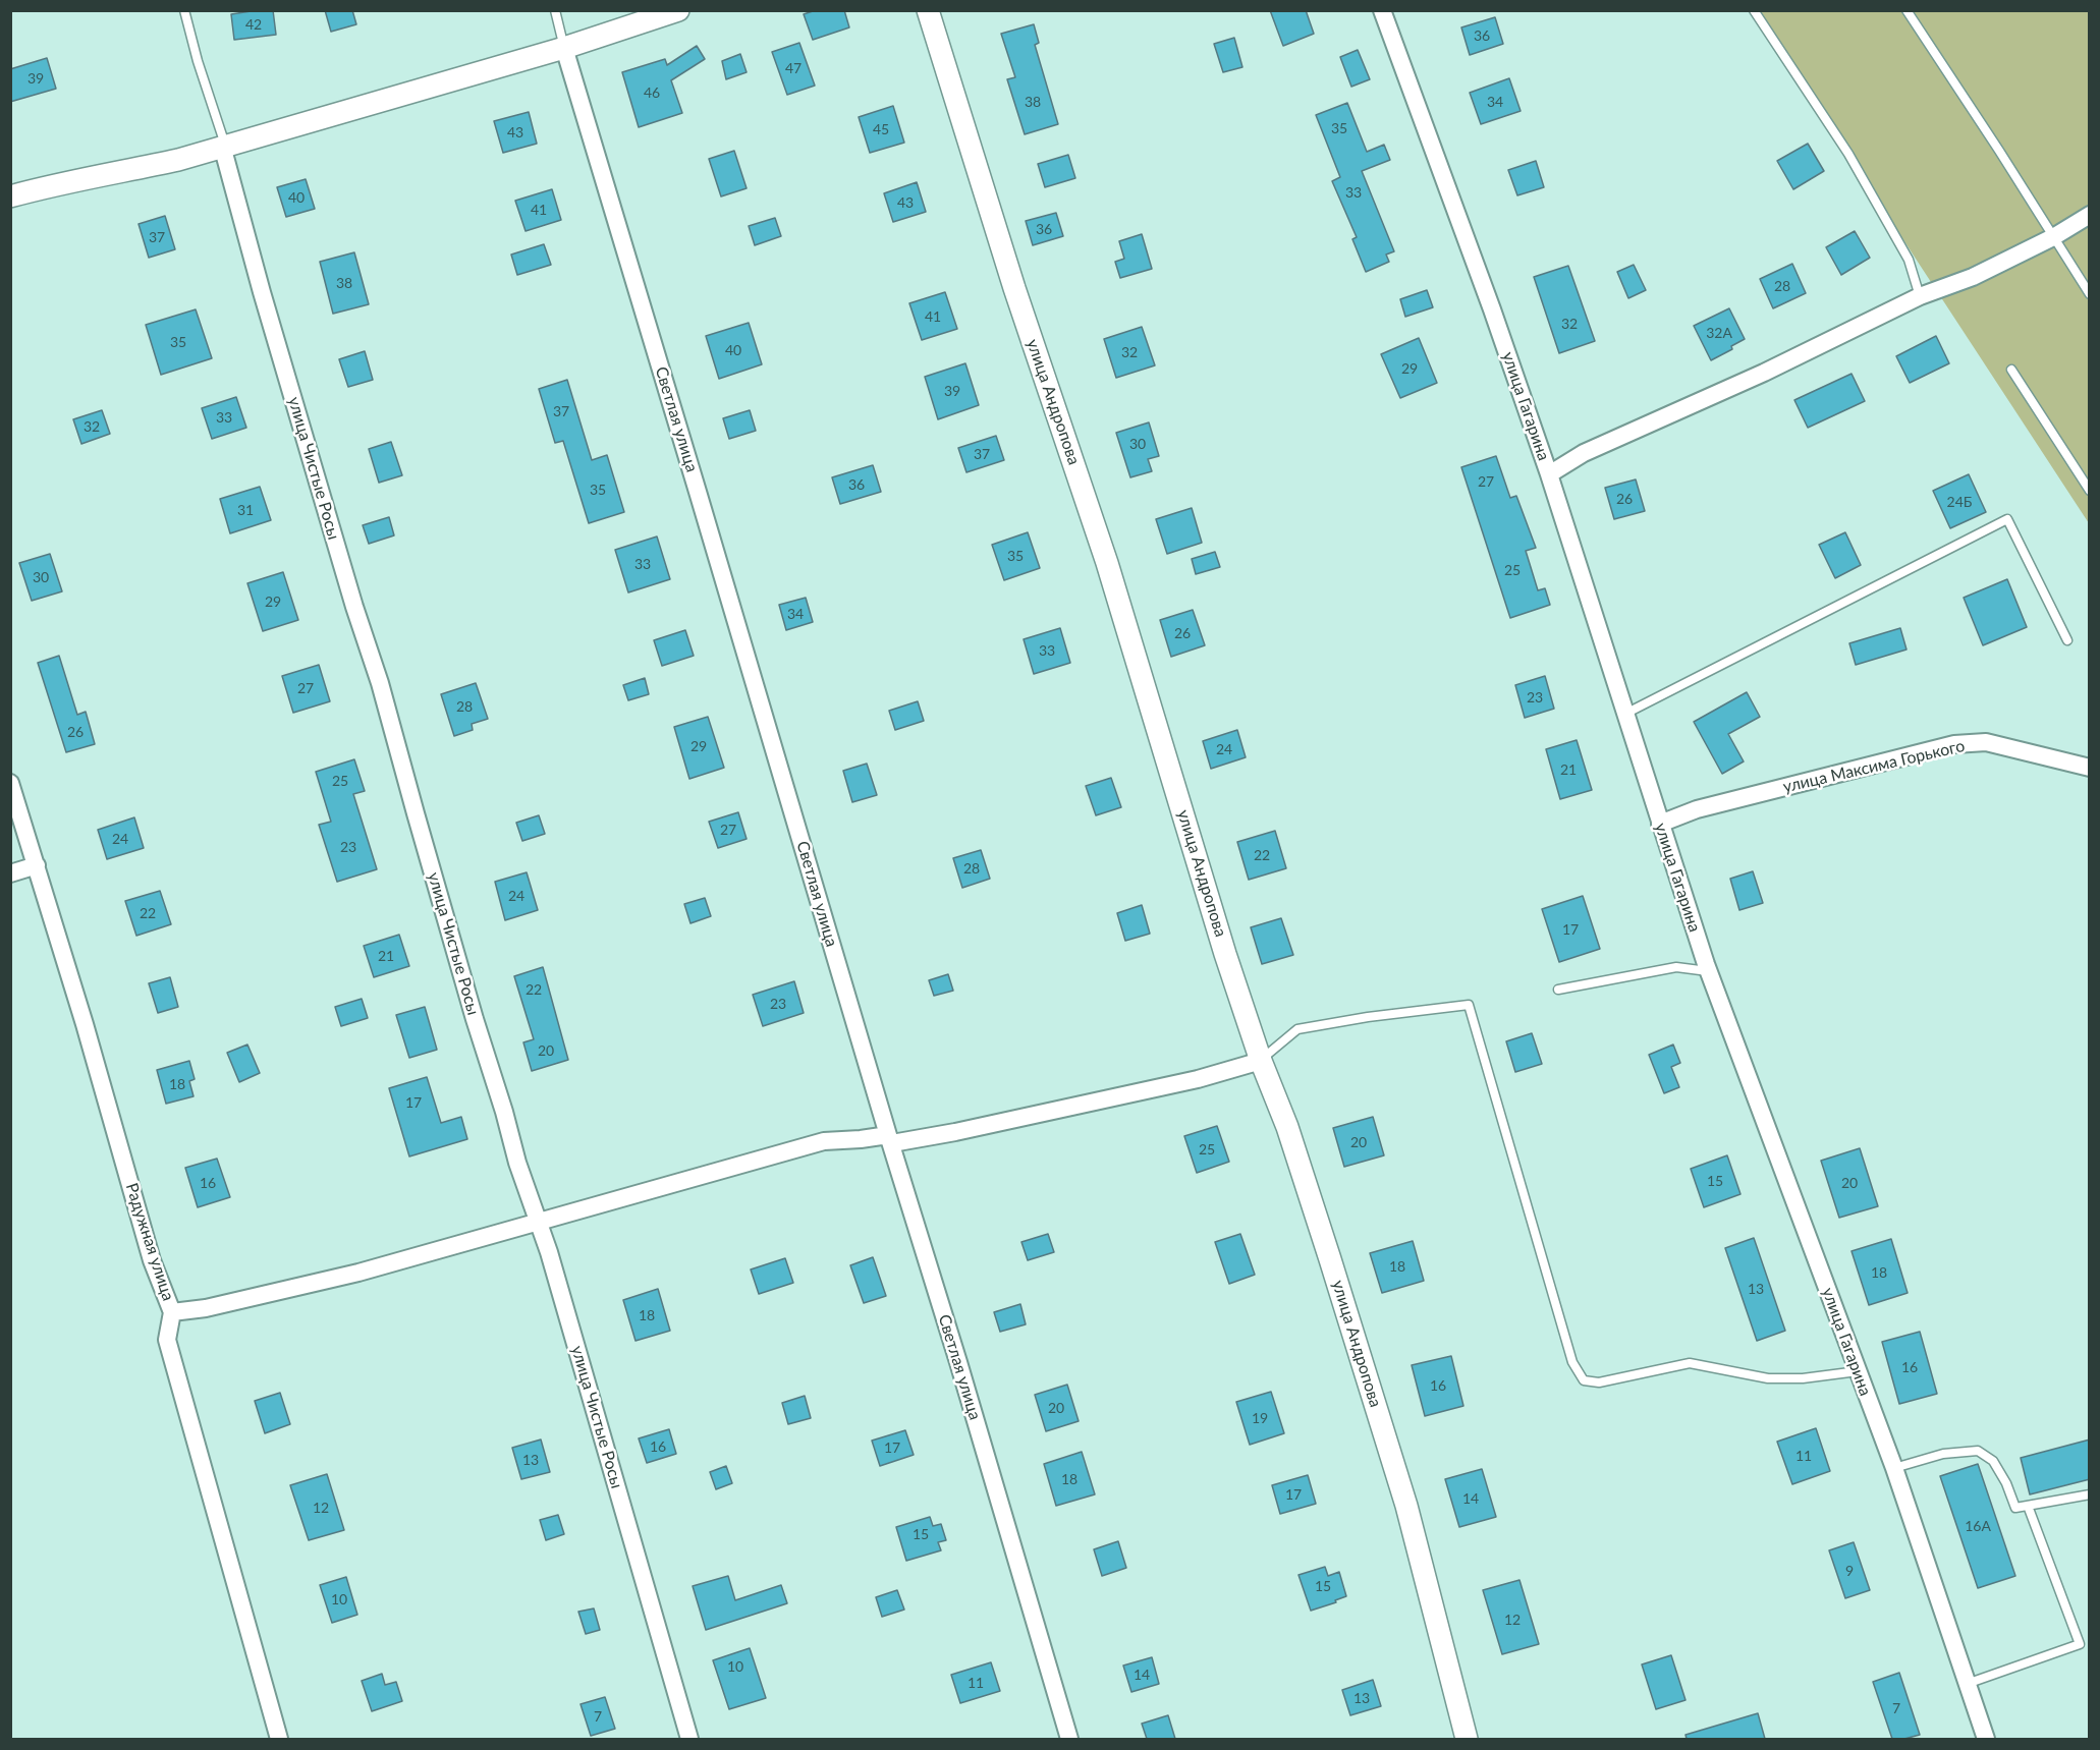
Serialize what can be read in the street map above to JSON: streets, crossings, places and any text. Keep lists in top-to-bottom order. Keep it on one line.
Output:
{"streets":{"street":["улица Андропова","улица Гагарина","Светлая улица","улица Чистые Росы","улица Максима Горького","Радужная улица"]},"crossings":[["улица Гагарина","улица Максима Горького"]],"house_numbers":["42","36","47","39","46","38","34","35","45","43","33","40","43","41","36","37","38","28","41","32","32А","35","40","32","29","39","37","33","32","30","37","27","36","35","26","24Б","31","35","33","25","30","29","34","26","33","27","23","28","26","29","24","21","25","27","24","23","22","28","24","22","17","21","22","23","20","18","17","20","25","15","16","20","18","18","13","18","16","16","20","19","16","17","11","13","18","17","14","12","16А","15","9","15","10","12","10","14","11","13","7","7"]}
